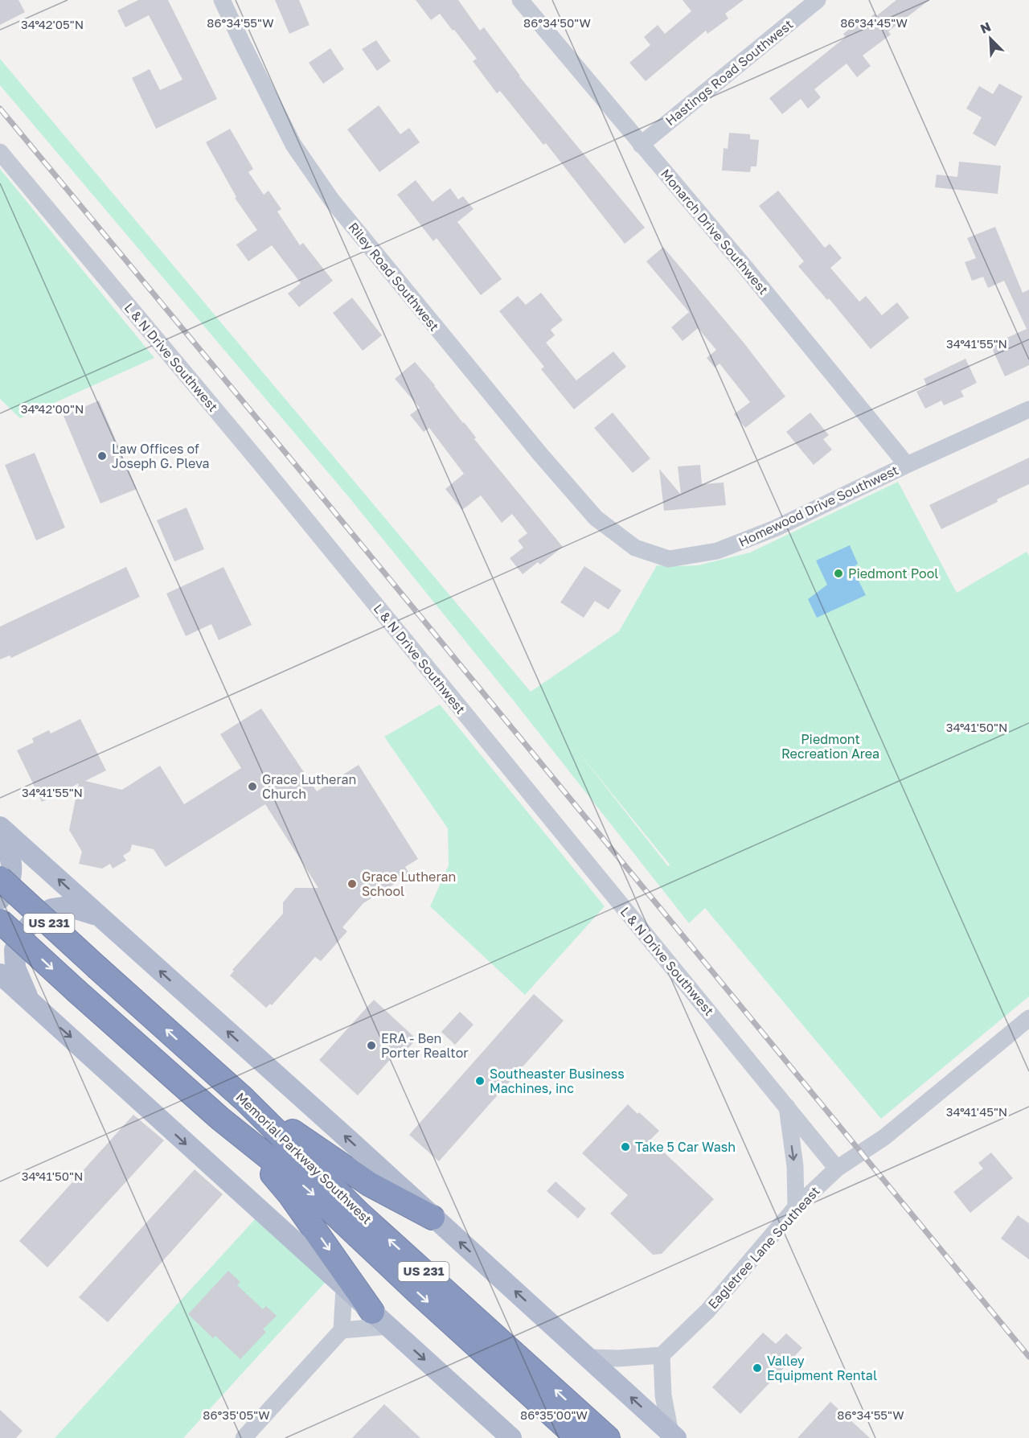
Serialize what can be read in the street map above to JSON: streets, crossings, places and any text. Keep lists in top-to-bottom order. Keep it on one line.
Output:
{"streets":{"highway":["US 231","Memorial Parkway Southwest"],"street":["Hastings Road Southwest","Monarch Drive Southwest","Riley Road Southwest","L & N Drive Southwest","Homewood Drive Southwest","Eagletree Lane Southeast"]},"crossings":[["Hastings Road Southwest","Monarch Drive Southwest"],["Monarch Drive Southwest","Homewood Drive Southwest"],["Riley Road Southwest","Homewood Drive Southwest"],["L & N Drive Southwest","Eagletree Lane Southeast"]],"parks":["Piedmont Recreation Area"],"places":["Law Offices of Joseph G. Pleva","Piedmont Pool","Grace Lutheran Church","Grace Lutheran School","ERA - Ben Porter Realtor","Southeaster Business Machines, inc","Take 5 Car Wash","Valley Equipment Rental"],"north":"top left","coordinates":["86°34'45\"W","86°34'55\"W","86°34'50\"W","34°42'05\"N","34°41'55\"N","34°42'00\"N","34°41'50\"N","34°41'45\"N","86°35'05\"W","86°35'00\"W"]}
